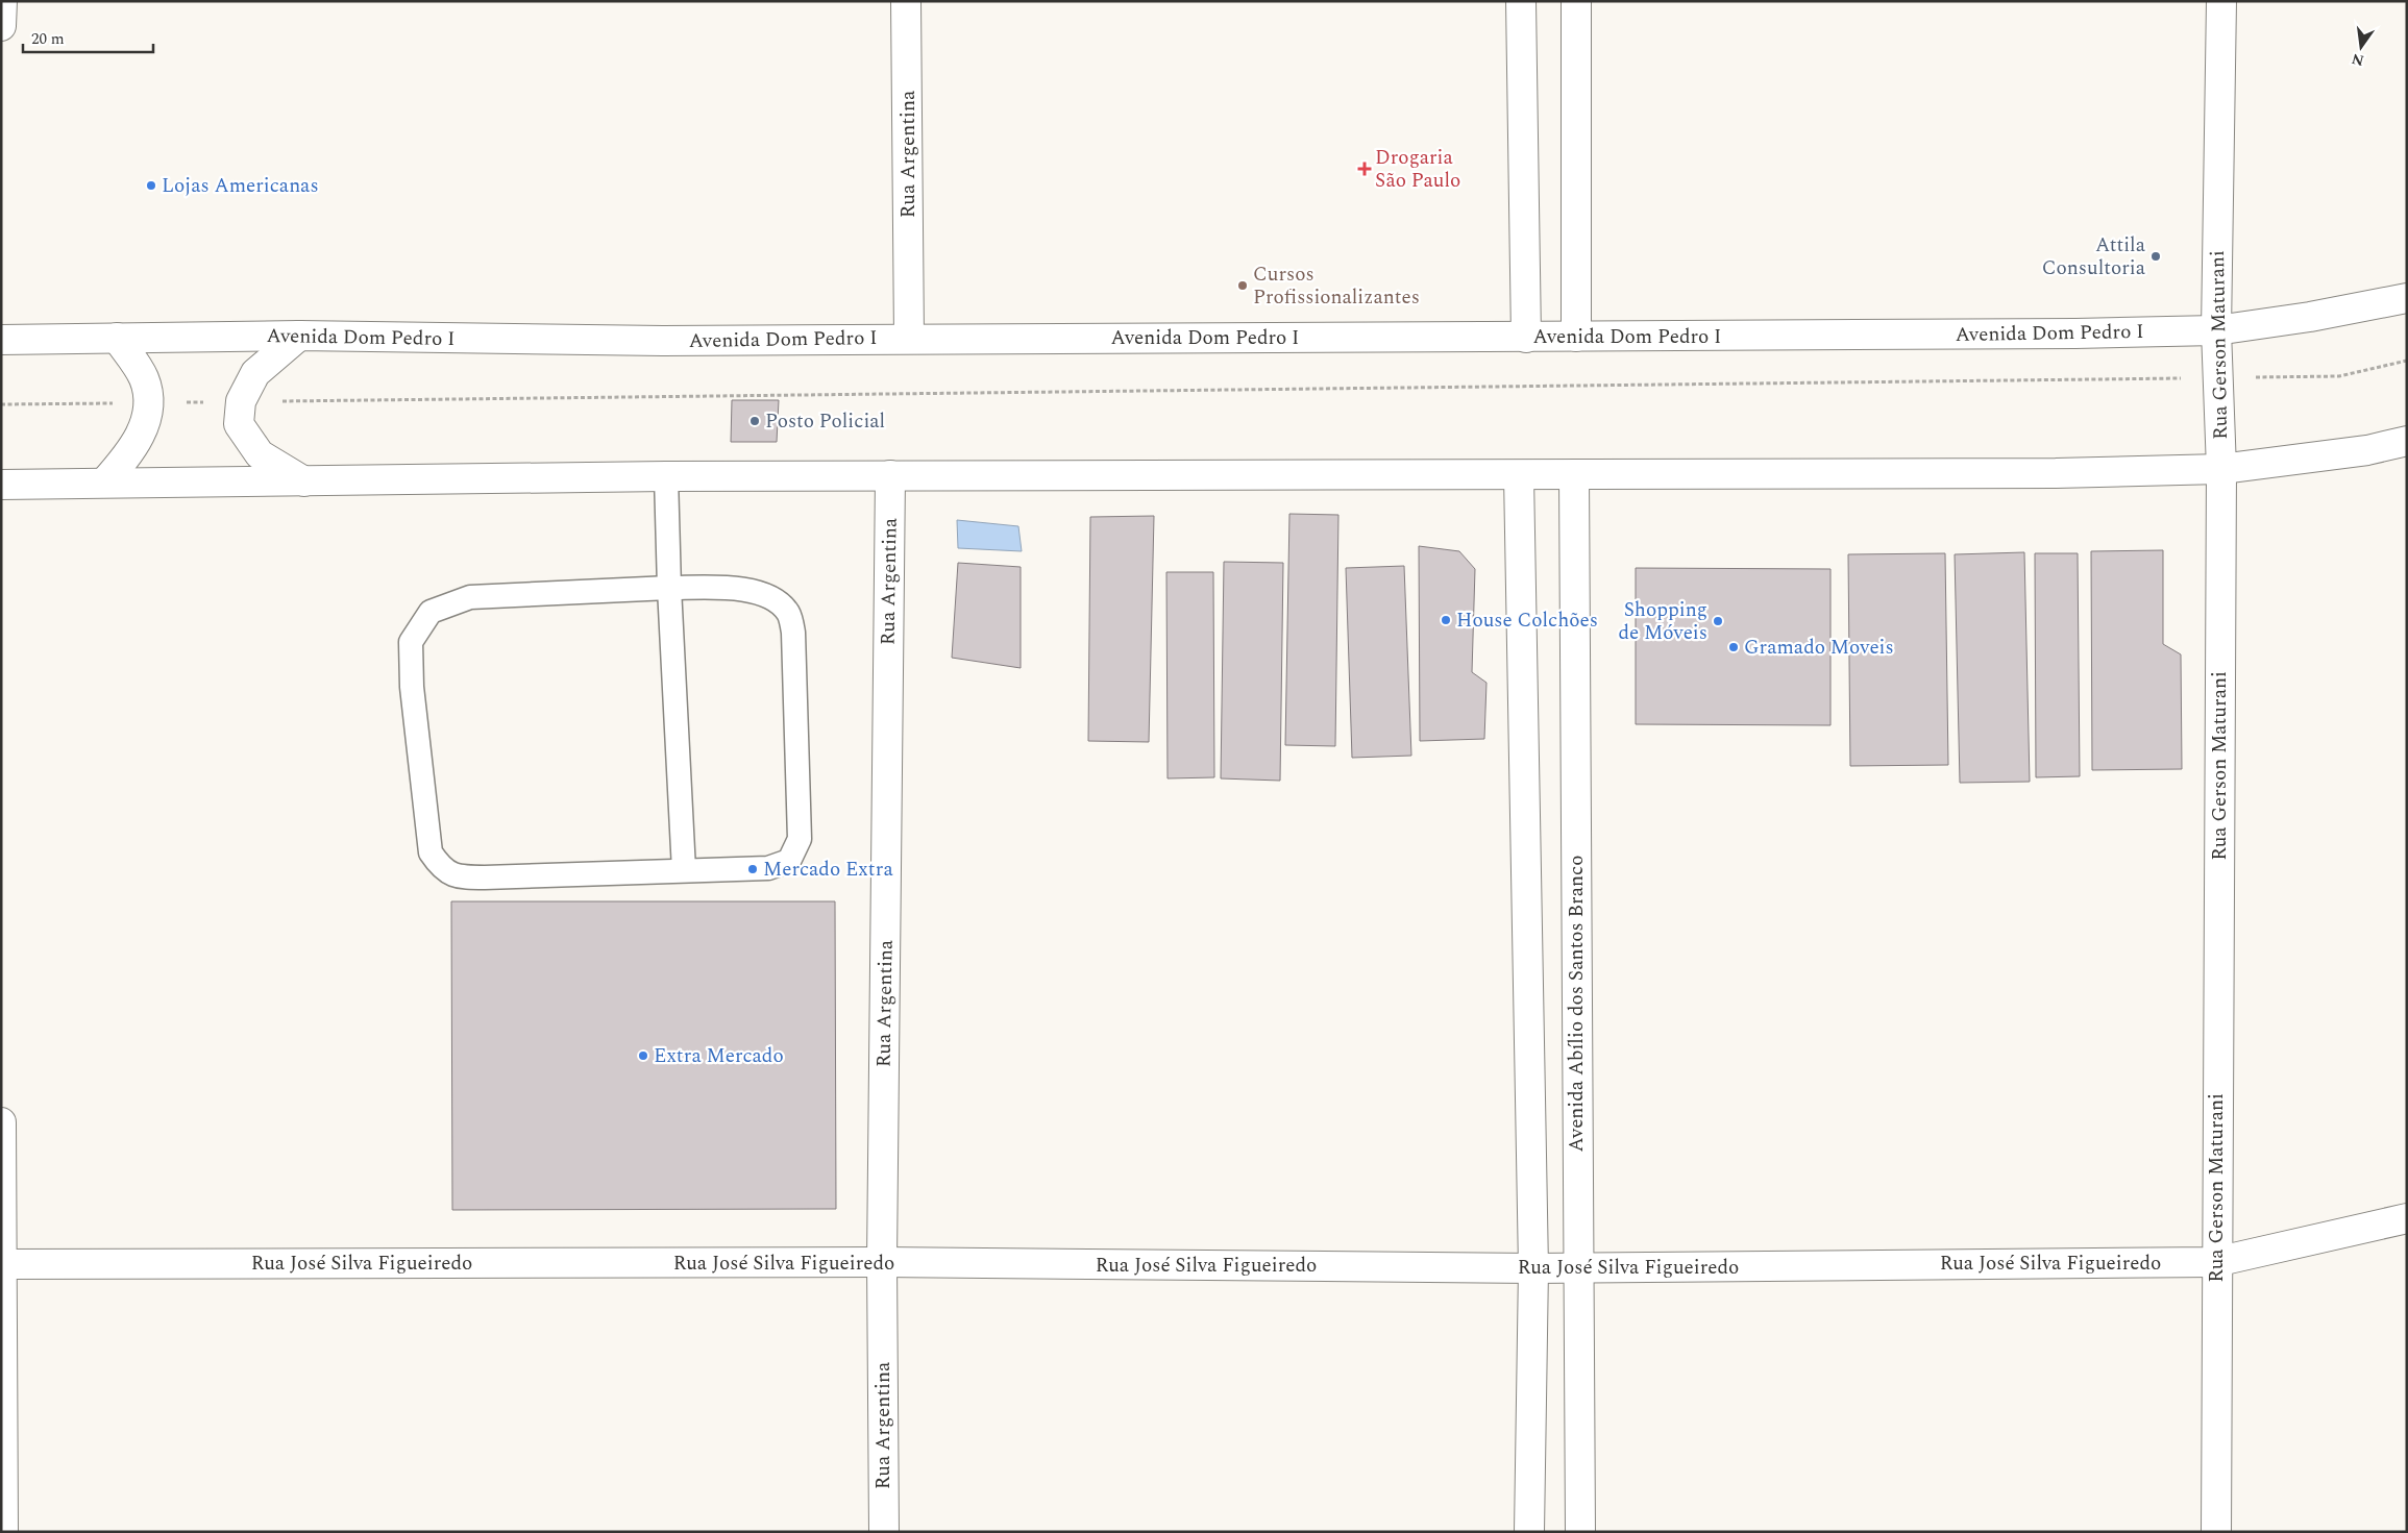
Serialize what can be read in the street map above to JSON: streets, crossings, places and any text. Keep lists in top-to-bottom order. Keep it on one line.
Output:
{"streets":{"street":["Rua Argentina","Avenida Dom Pedro I","Rua Gerson Maturani","Avenida Abílio dos Santos Branco","Rua José Silva Figueiredo"]},"crossings":[["Rua Argentina","Avenida Dom Pedro I"],["Rua Argentina","Rua José Silva Figueiredo"],["Avenida Dom Pedro I","Rua Gerson Maturani"],["Rua Gerson Maturani","Rua José Silva Figueiredo"],["Avenida Abílio dos Santos Branco","Rua José Silva Figueiredo"]],"places":{"health":["Drogaria São Paulo"],"other":["Lojas Americanas","Attila Consultoria","Cursos Profissionalizantes","Posto Policial","House Colchões","Shopping de Móveis","Gramado Moveis","Mercado Extra","Extra Mercado"]},"scale_bar":"20 m","north":"bottom"}
